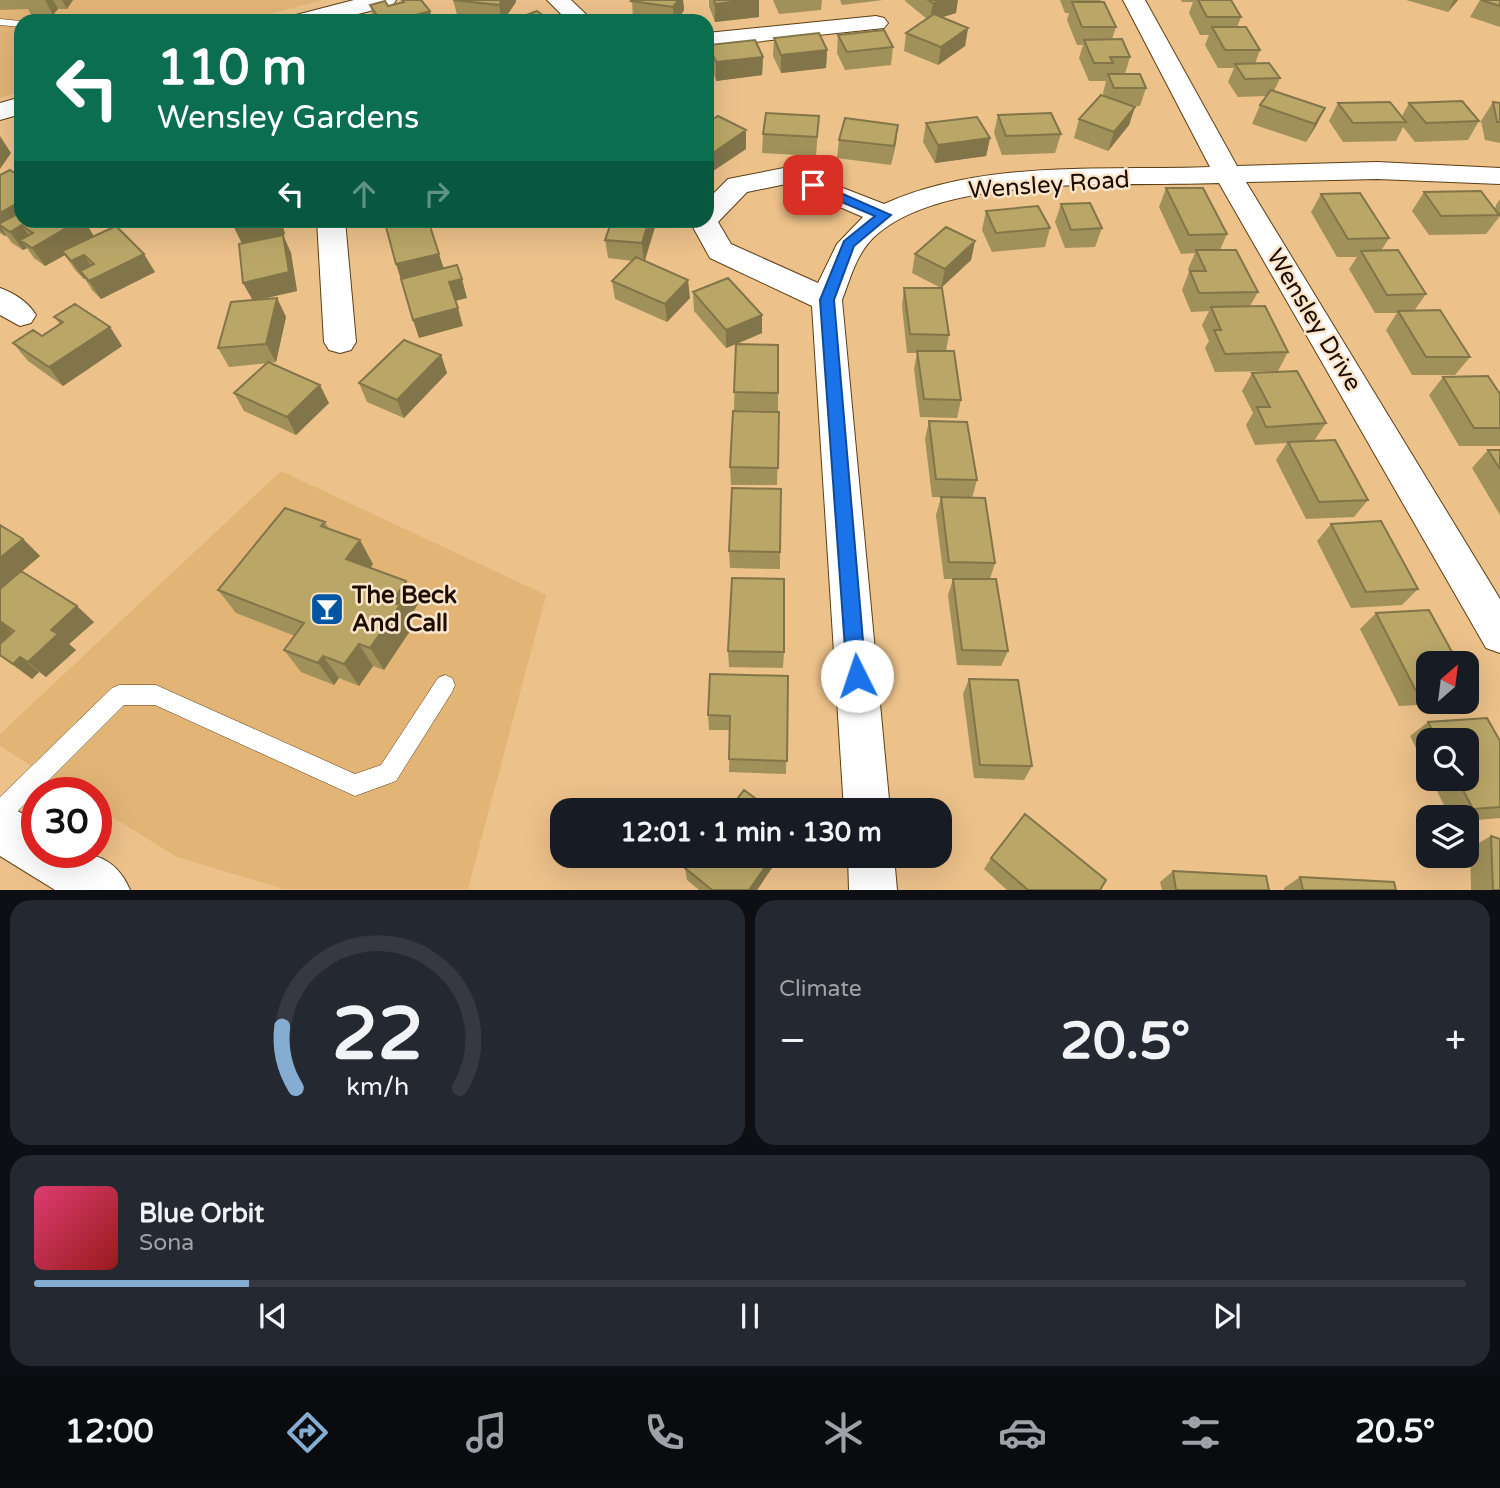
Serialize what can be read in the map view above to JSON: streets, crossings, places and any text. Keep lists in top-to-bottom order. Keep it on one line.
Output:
{"streets":{"street":["Wensley Road","Wensley Drive"]},"crossings":[["Wensley Road","Wensley Drive"]],"places":{"bar":["The Beck And Call"]},"north":"top right","page":{"turn":["110 m","Wensley Gardens"],"limit":"30","trip":"12:01 · 1 min · 130 m","tile":"Climate","heat":["−","20.5°","+"],"song":["Blue Orbit","Sona"],"tabs":["12:00","20.5°"],"gauge":["22","km/h"]}}
